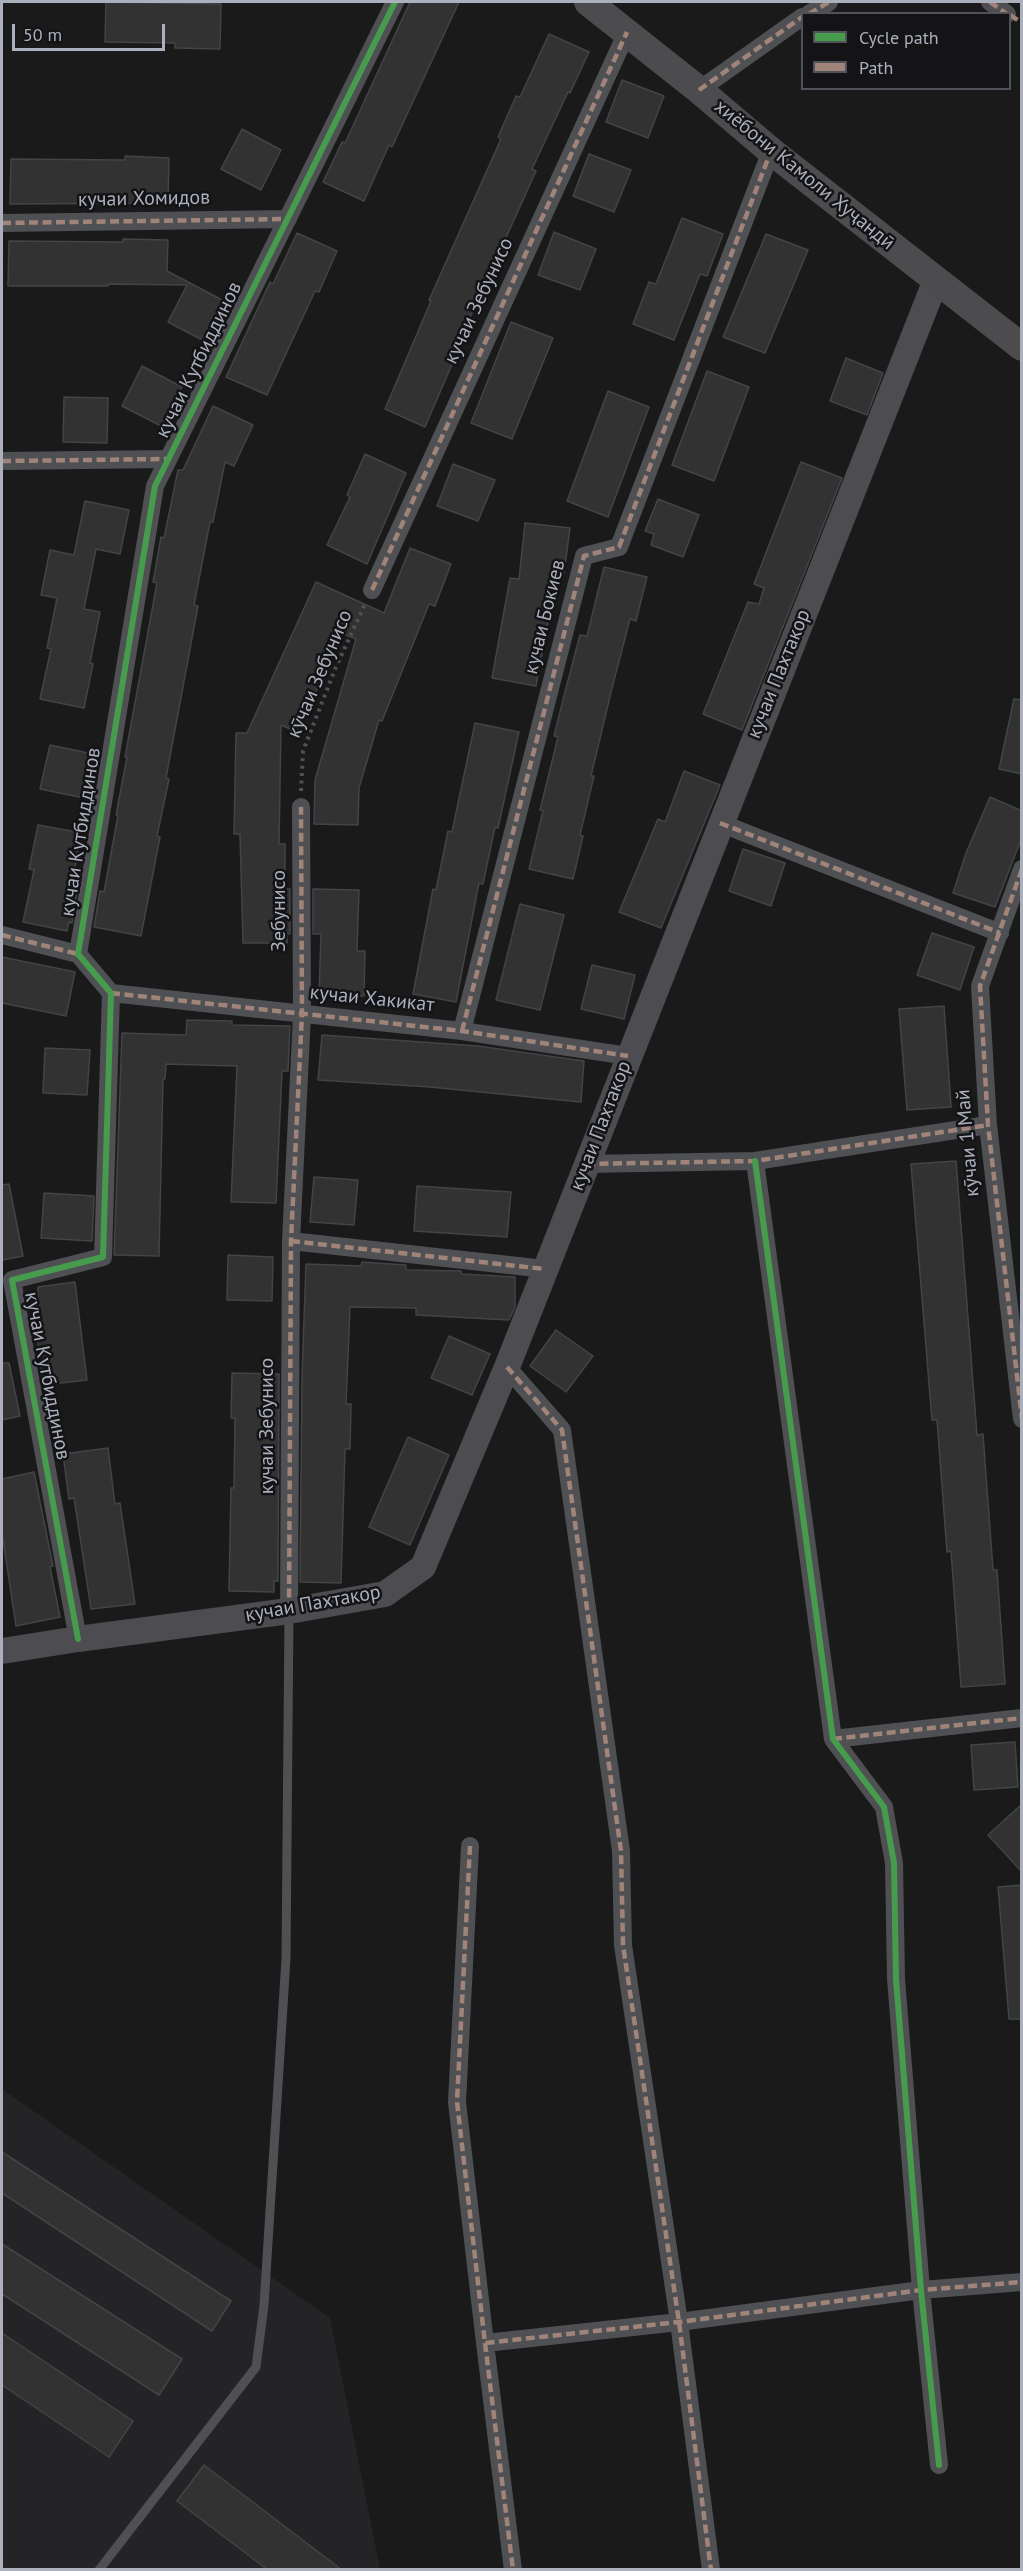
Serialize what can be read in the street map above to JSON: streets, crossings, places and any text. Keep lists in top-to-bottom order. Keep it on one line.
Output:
{"streets":{"main road":["хиёбони Камоли Хуҷандӣ","кучаи Пахтакор"],"street":["кучаи Хомидов","кучаи Зебунисо","кучаи Кутбиддинов","кучаи Бокиев","Зебунисо","кучаи Хакикат","кӯчаи 1 Май"],"path":["кӯчаи Зебунисо"]},"crossings":[["хиёбони Камоли Хуҷандӣ","кучаи Зебунисо"],["хиёбони Камоли Хуҷандӣ","кучаи Бокиев"],["хиёбони Камоли Хуҷандӣ","кучаи Пахтакор"],["кучаи Хомидов","кучаи Кутбиддинов"],["кучаи Зебунисо","кӯчаи Зебунисо"],["кучаи Зебунисо","кучаи Пахтакор"],["кучаи Зебунисо","Зебунисо"],["кучаи Зебунисо","кучаи Хакикат"],["кучаи Кутбиддинов","кучаи Пахтакор"],["кучаи Кутбиддинов","кучаи Хакикат"],["кучаи Бокиев","кучаи Хакикат"],["кӯчаи Зебунисо","Зебунисо"],["кучаи Пахтакор","кучаи Хакикат"],["Зебунисо","кучаи Хакикат"]],"legend":["Cycle path","Path"],"scale_bar":"50 m"}
